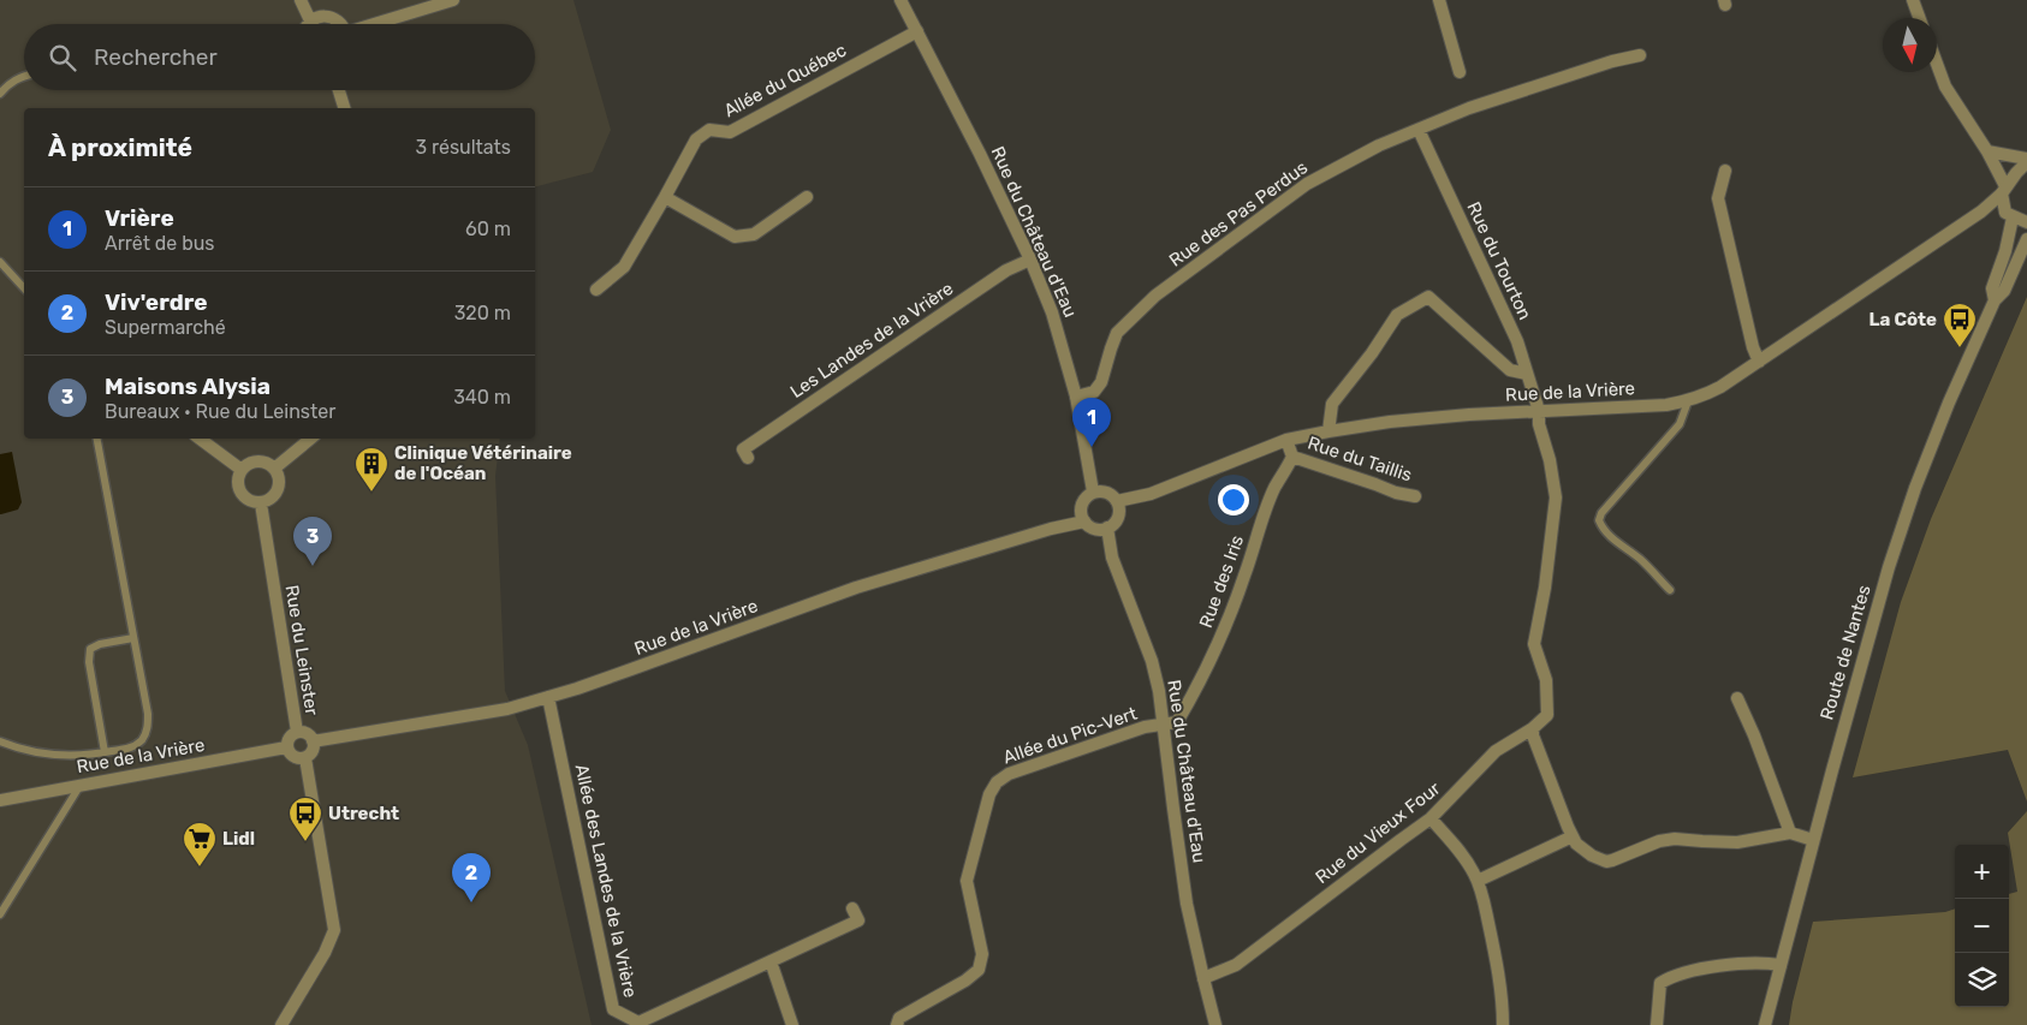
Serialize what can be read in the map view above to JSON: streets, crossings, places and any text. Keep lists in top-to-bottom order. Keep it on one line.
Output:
{"streets":{"street":["Allée du Québec","Rue des Pas Perdus","Rue du Château d'Eau","Rue du Tourton","Les Landes de la Vrière","Rue de la Vrière","Rue du Taillis","Rue des Iris","Rue du Leinster","Route de Nantes","Allée du Pic-Vert","Rue du Vieux Four","Allée des Landes de la Vrière"]},"crossings":[["Allée du Québec","Rue du Château d'Eau"],["Rue des Pas Perdus","Rue du Château d'Eau"],["Rue des Pas Perdus","Rue du Tourton"],["Rue du Château d'Eau","Les Landes de la Vrière"],["Rue du Château d'Eau","Rue de la Vrière"],["Rue du Château d'Eau","Rue des Iris"],["Rue du Château d'Eau","Allée du Pic-Vert"],["Rue du Château d'Eau","Rue du Vieux Four"],["Rue du Tourton","Rue de la Vrière"],["Rue du Tourton","Rue du Vieux Four"],["Rue de la Vrière","Rue du Leinster"],["Rue de la Vrière","Rue du Vieux Four"],["Rue de la Vrière","Allée des Landes de la Vrière"],["Rue du Taillis","Rue des Iris"],["Rue des Iris","Allée du Pic-Vert"]],"places":{"bus stop":["La Côte","Utrecht"],"building":["Clinique Vétérinaire de l'Océan"],"supermarket":["Lidl"]},"north":"bottom","page":{"search":"Rechercher","heading":["À proximité","3 résultats"],"list":[{"mark":"1","name":"Vrière","note":"Arrêt de bus","value":"60 m"},{"mark":"2","name":"Viv'erdre","note":"Supermarché","value":"320 m"},{"mark":"3","name":"Maisons Alysia","note":"Bureaux · Rue du Leinster","value":"340 m"}],"pins":["1","3","2"],"map_buttons":["+","−"]}}
